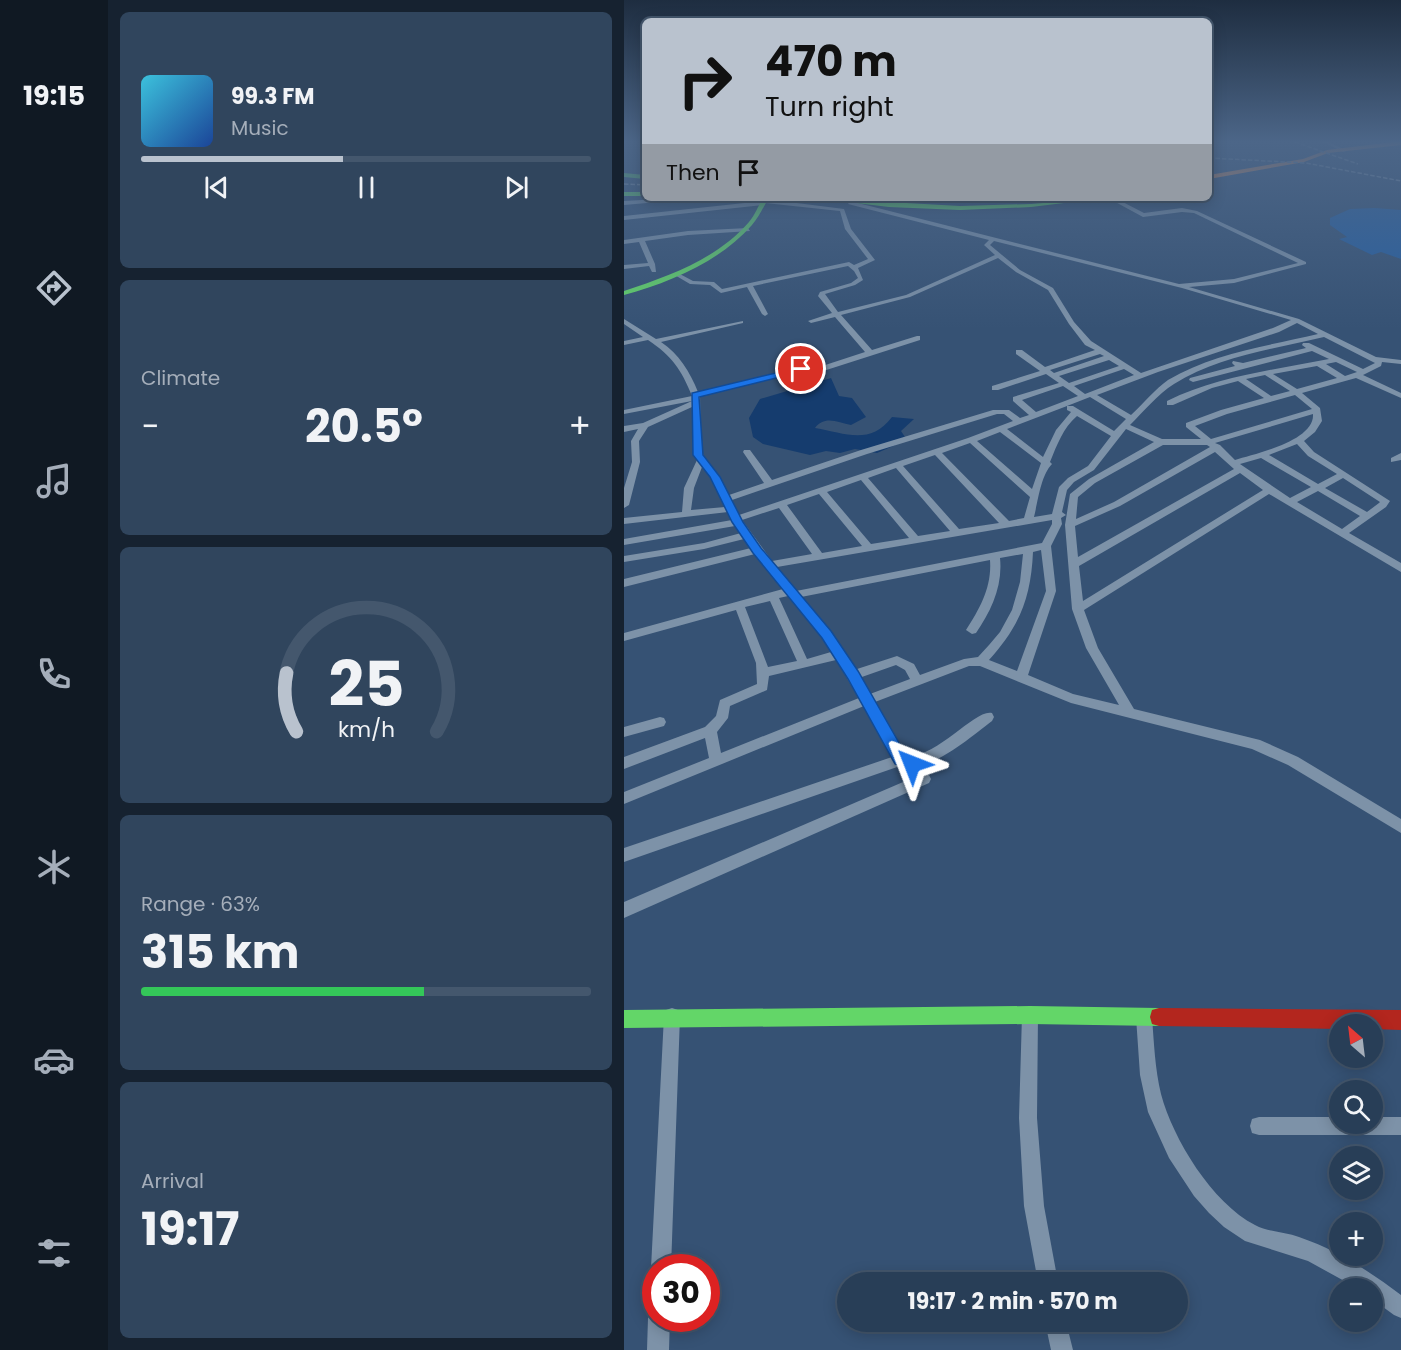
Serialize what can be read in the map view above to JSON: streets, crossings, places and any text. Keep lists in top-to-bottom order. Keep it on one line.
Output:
{"north":"top left","page":{"tabs":"19:15","turn":["470 m","Turn right"],"song":["99.3 FM","Music"],"then":"Then","tile":["Climate",["Range · 63%","315 km"],["Arrival","19:17"]],"heat":["−","20.5°","+"],"map_buttons":["+","−"],"limit":"30","trip":"19:17 · 2 min · 570 m","gauge":["25","km/h"]}}
